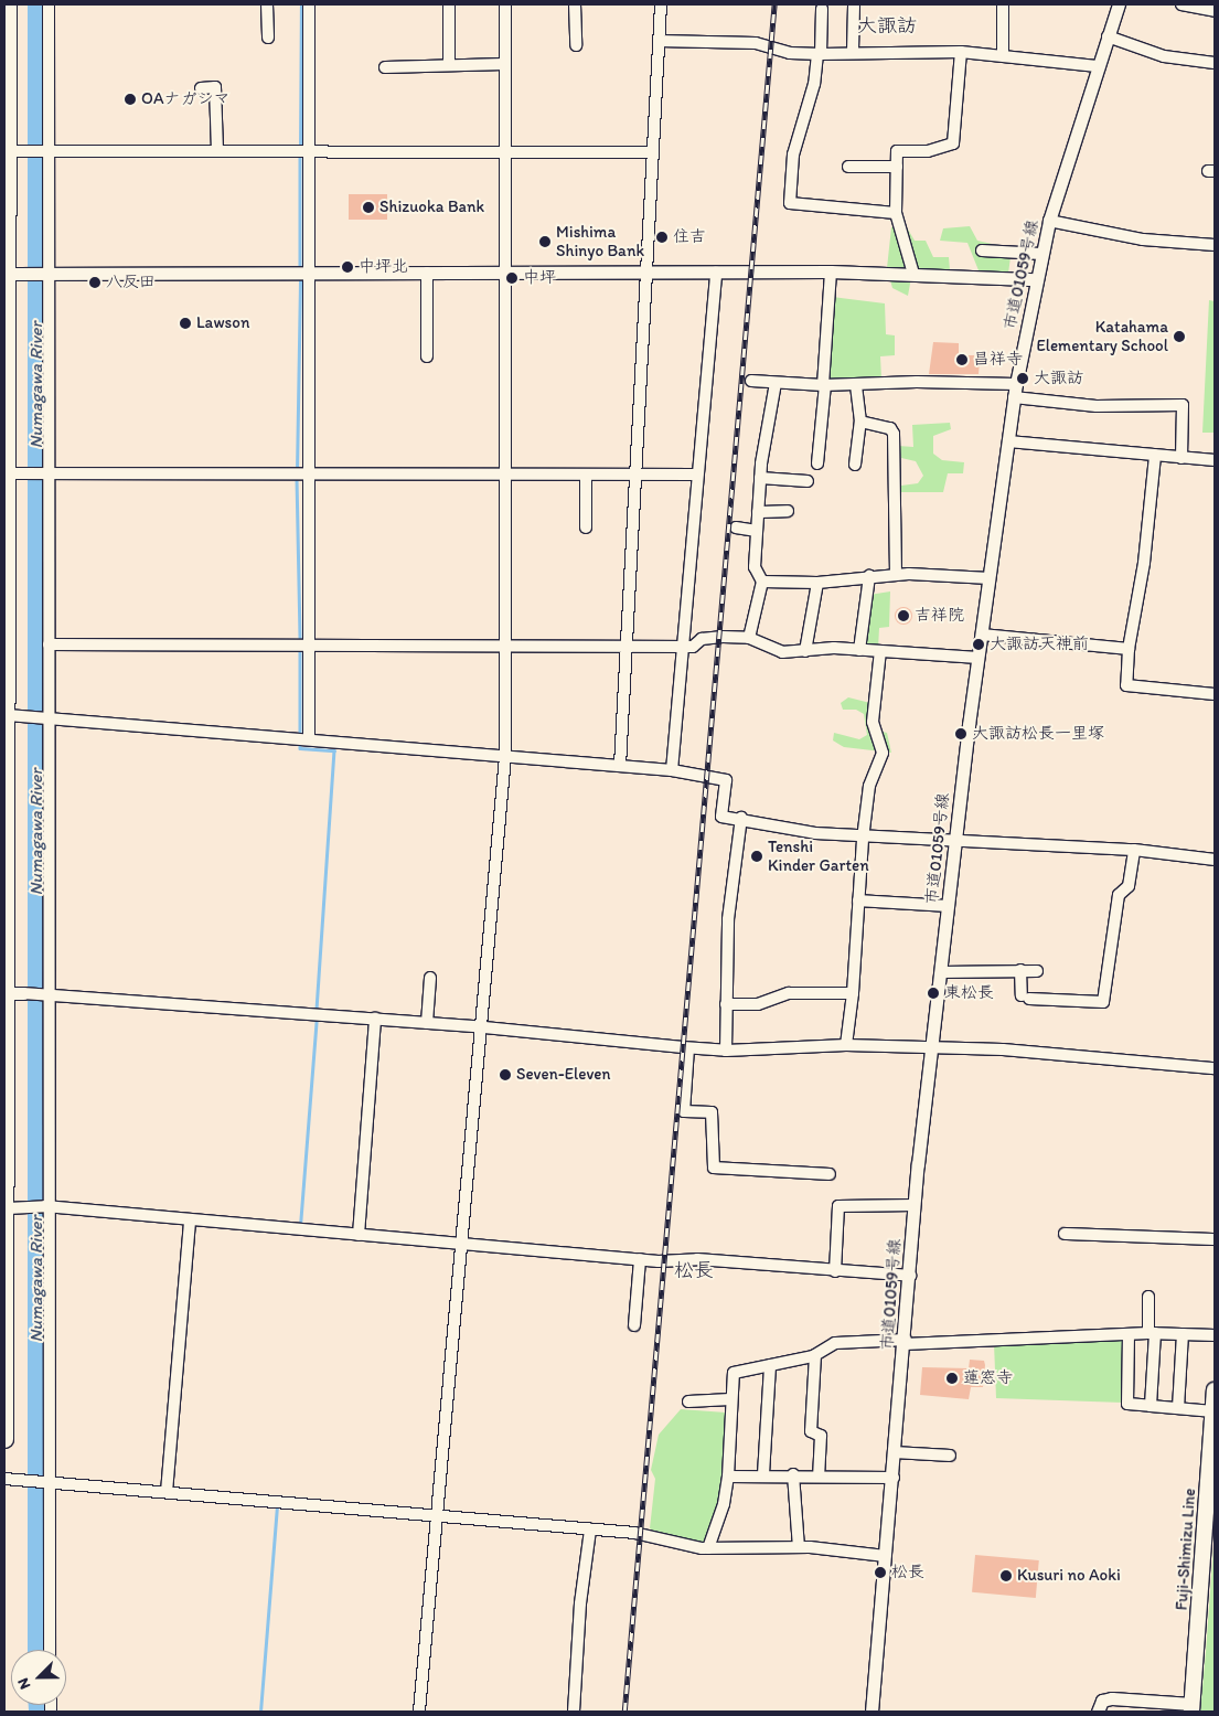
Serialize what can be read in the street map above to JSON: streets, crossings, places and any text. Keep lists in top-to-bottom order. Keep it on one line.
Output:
{"streets":{"main road":["Fuji-Shimizu Line"],"street":["市道01059号線"]},"districts":["大諏訪","松長"],"water":["Numagawa River"],"places":["OAナガシマ","Shizuoka Bank","住吉","Mishima Shinyo Bank","中坪北","中坪","八反田","Lawson","Katahama Elementary School","昌祥寺","大諏訪","吉祥院","大諏訪天神前","大諏訪松長一里塚","Tenshi Kinder Garten","東松長","Seven-Eleven","蓮窓寺","松長","Kusuri no Aoki"],"north":"bottom left"}
